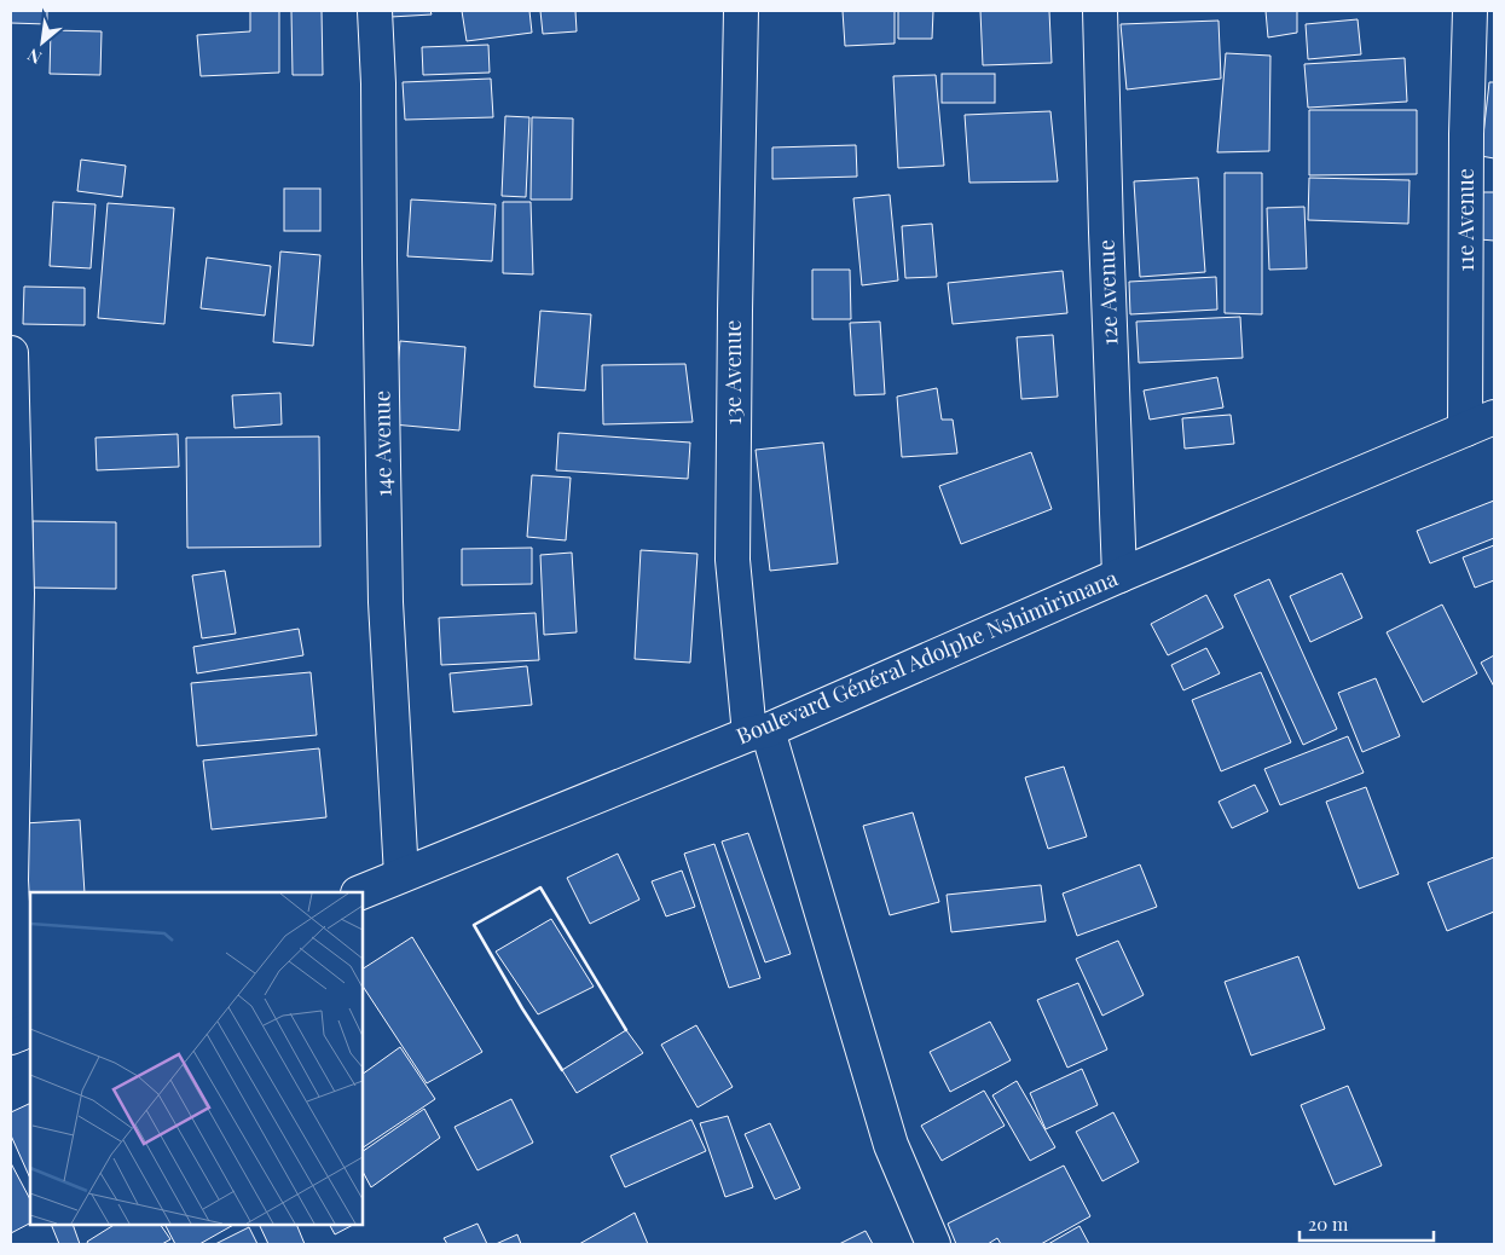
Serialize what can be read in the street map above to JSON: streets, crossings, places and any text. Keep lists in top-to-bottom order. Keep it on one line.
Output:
{"streets":{"street":["11e Avenue","12e Avenue","13e Avenue","14e Avenue","Boulevard Général Adolphe Nshimirimana"]},"crossings":[["11e Avenue","Boulevard Général Adolphe Nshimirimana"],["12e Avenue","Boulevard Général Adolphe Nshimirimana"],["13e Avenue","Boulevard Général Adolphe Nshimirimana"],["14e Avenue","Boulevard Général Adolphe Nshimirimana"]],"scale_bar":"20 m","north":"bottom left"}
